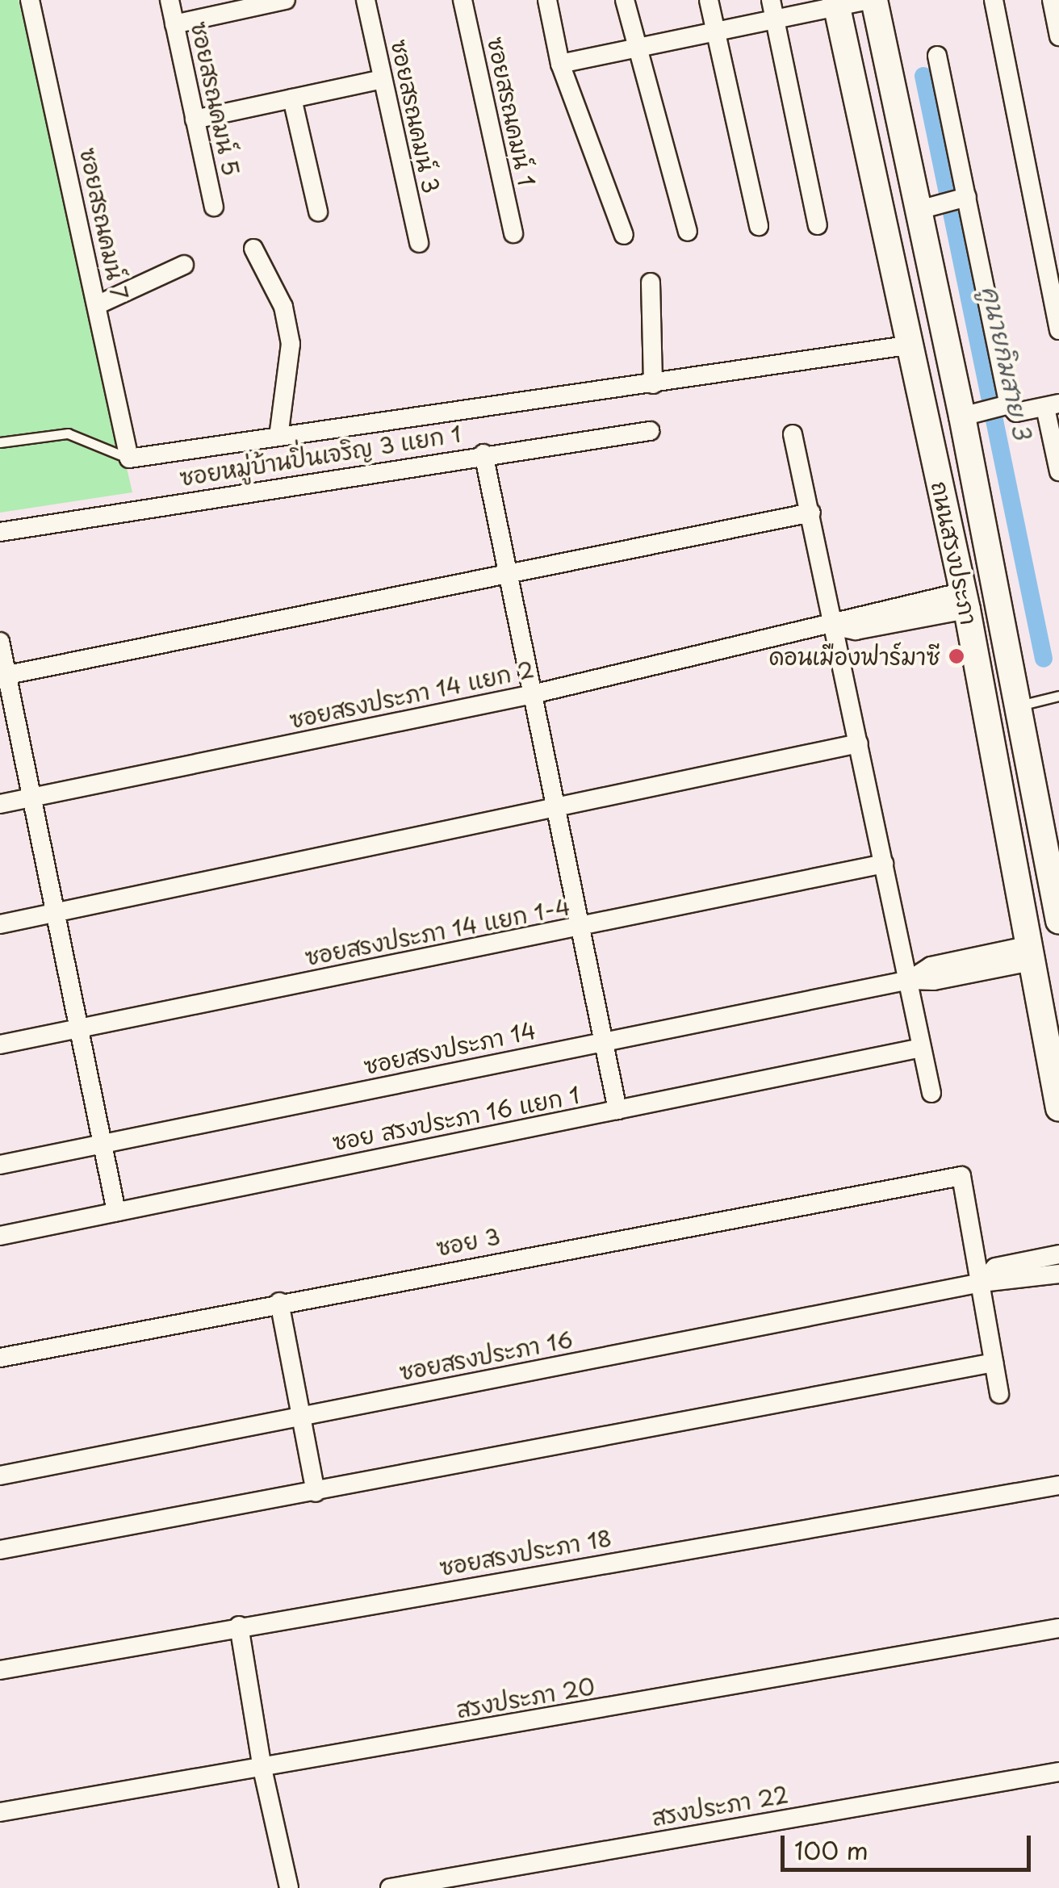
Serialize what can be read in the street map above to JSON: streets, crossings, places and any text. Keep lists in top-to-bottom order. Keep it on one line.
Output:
{"streets":{"main road":["ถนนสรงประภา"],"street":["ซอยสรณคมน์ 5","ซอยสรณคมน์ 1","ซอยสรณคมน์ 3","ซอยสรณคมน์ 7","ซอยหมู่บ้านปิ่นเจริญ 3 แยก 1","ซอยสรงประภา 14 แยก 2","ซอยสรงประภา 14 แยก 1-4","ซอยสรงประภา 14","ซอย สรงประภา 16 แยก 1","ซอย 3","ซอยสรงประภา 16","ซอยสรงประภา 18","สรงประภา 20","สรงประภา 22"]},"crossings":[["ถนนสรงประภา","ซอยสรงประภา 14 แยก 2"],["ถนนสรงประภา","ซอยสรงประภา 14"],["ซอย 3","ซอยสรงประภา 16"]],"water":["คูนายกิมสาย 3"],"places":["ดอนเมืองฟาร์มาซี"],"scale_bar":"100 m"}
